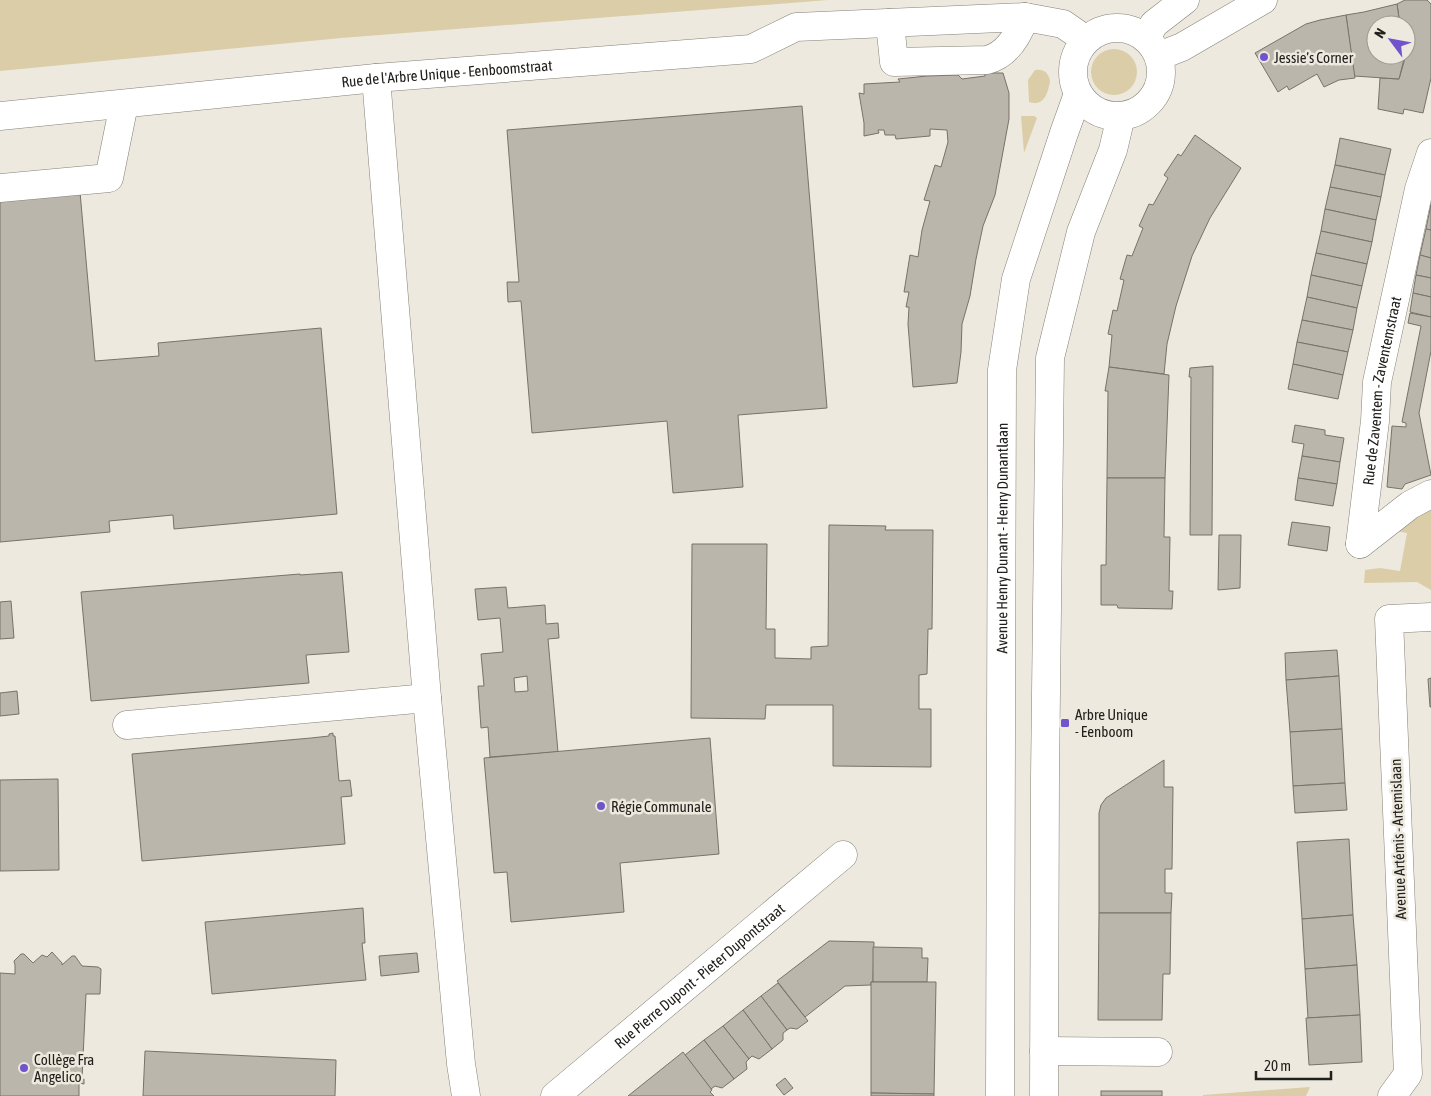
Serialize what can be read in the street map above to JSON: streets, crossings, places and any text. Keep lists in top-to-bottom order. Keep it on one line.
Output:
{"streets":{"street":["Rue de l'Arbre Unique - Eenboomstraat","Rue de Zaventem - Zaventemstraat","Avenue Henry Dunant - Henry Dunantlaan","Avenue Artémis - Artemislaan","Rue Pierre Dupont - Pieter Dupontstraat"]},"crossings":[["Rue de l'Arbre Unique - Eenboomstraat","Avenue Henry Dunant - Henry Dunantlaan"]],"places":{"other":["Jessie’s Corner","Régie Communale","Collège Fra Angelico"],"transit":["Arbre Unique - Eenboom"]},"scale_bar":"20 m","north":"top left"}
